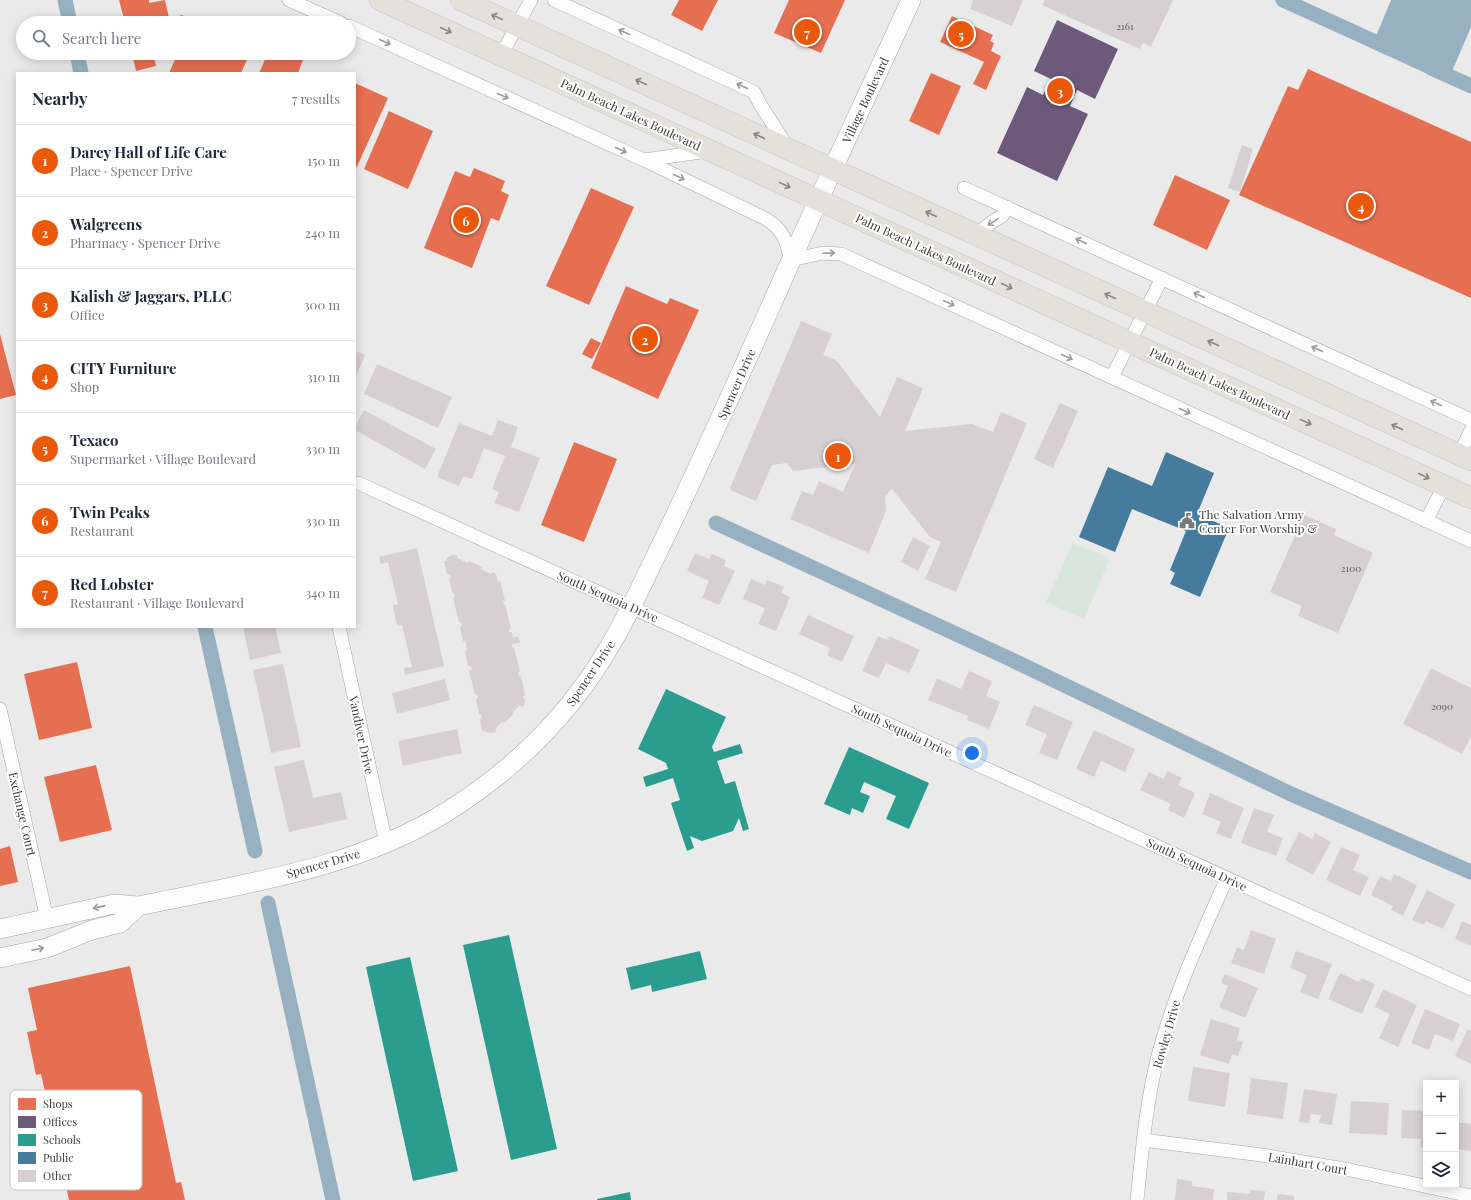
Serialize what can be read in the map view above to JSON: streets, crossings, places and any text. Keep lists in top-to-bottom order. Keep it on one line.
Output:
{"streets":{"main road":["Palm Beach Lakes Boulevard"],"street":["Village Boulevard","Spencer Drive","South Sequoia Drive","Vandiver Drive","Exchange Court","Rowley Drive","Lainhart Court"]},"crossings":[["Village Boulevard","Palm Beach Lakes Boulevard"],["Village Boulevard","Spencer Drive"],["Palm Beach Lakes Boulevard","Spencer Drive"],["Spencer Drive","South Sequoia Drive"],["Spencer Drive","Vandiver Drive"],["Spencer Drive","Exchange Court"],["South Sequoia Drive","Rowley Drive"],["Rowley Drive","Lainhart Court"]],"places":{"public building":["The Salvation Army Center For Worship &"]},"house_numbers":["2161","2100","2090"],"legend":["Shops","Offices","Schools","Public","Other"],"page":{"search":"Search here","pins":["7","5","3","4","6","2","1"],"heading":["Nearby","7 results"],"list":[{"mark":"1","name":"Darcy Hall of Life Care","note":"Place · Spencer Drive","value":"150 m"},{"mark":"2","name":"Walgreens","note":"Pharmacy · Spencer Drive","value":"240 m"},{"mark":"3","name":"Kalish & Jaggars, PLLC","note":"Office","value":"300 m"},{"mark":"4","name":"CITY Furniture","note":"Shop","value":"310 m"},{"mark":"5","name":"Texaco","note":"Supermarket · Village Boulevard","value":"330 m"},{"mark":"6","name":"Twin Peaks","note":"Restaurant","value":"330 m"},{"mark":"7","name":"Red Lobster","note":"Restaurant · Village Boulevard","value":"340 m"}],"map_buttons":["+","−"]}}
